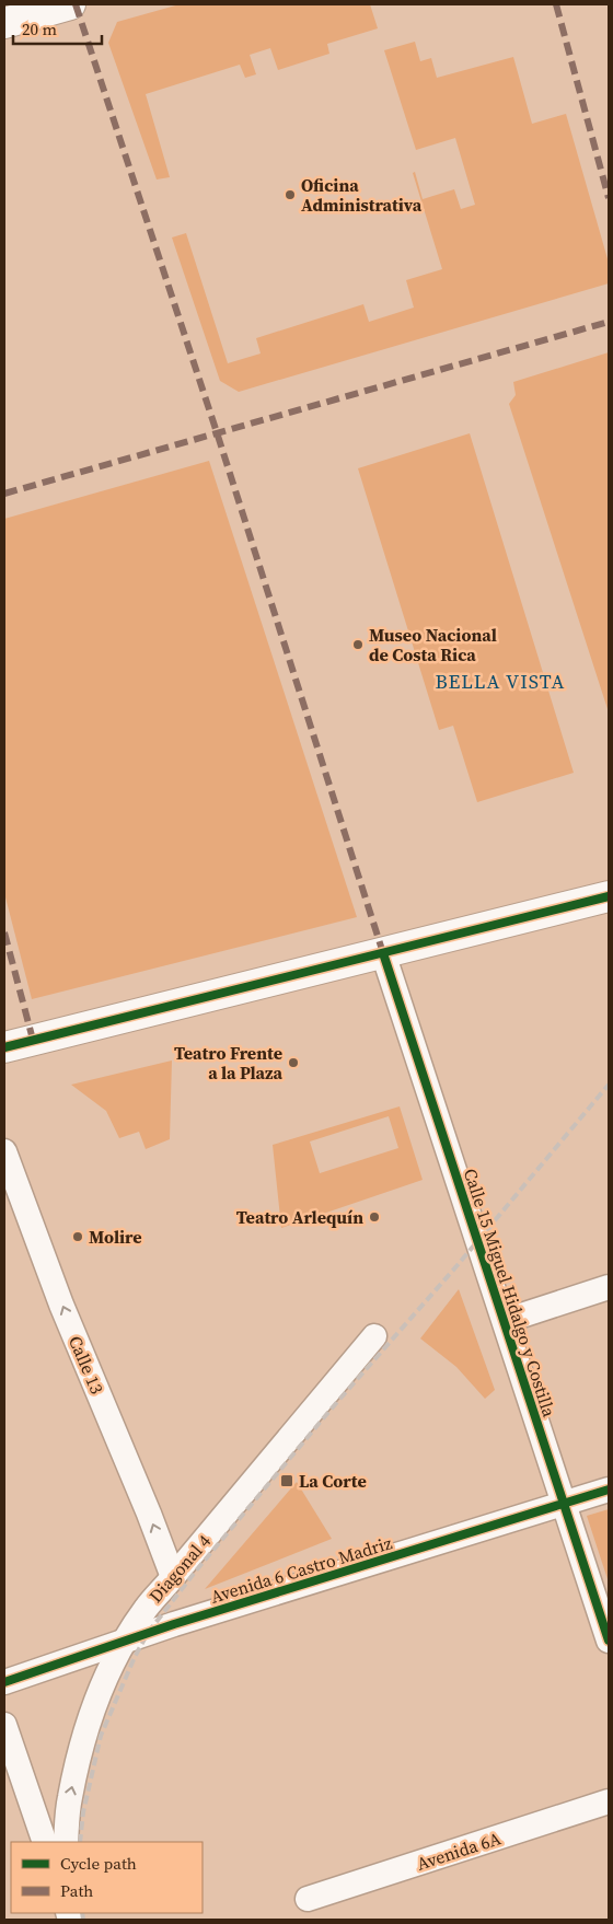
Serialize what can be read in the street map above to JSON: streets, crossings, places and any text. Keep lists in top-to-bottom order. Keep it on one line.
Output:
{"streets":{"street":["Calle 15 Miguel Hidalgo y Costilla","Calle 13","Diagonal 4","Avenida 6 Castro Madriz","Avenida 6A"]},"crossings":[["Calle 15 Miguel Hidalgo y Costilla","Avenida 6 Castro Madriz"],["Calle 13","Diagonal 4"],["Diagonal 4","Avenida 6 Castro Madriz"]],"one_way":["Calle 13"],"districts":["BELLA VISTA"],"places":{"other":["Oficina Administrativa","Museo Nacional de Costa Rica","Teatro Frente a la Plaza","Teatro Arlequín","Molire"],"transit":["La Corte"]},"legend":["Cycle path","Path"],"scale_bar":"20 m"}
